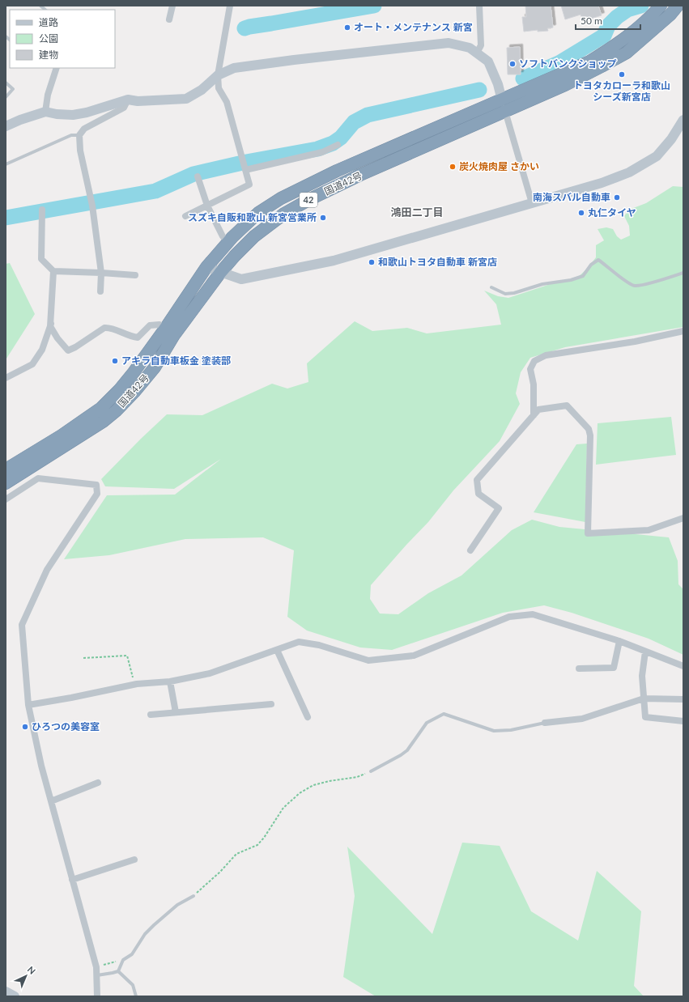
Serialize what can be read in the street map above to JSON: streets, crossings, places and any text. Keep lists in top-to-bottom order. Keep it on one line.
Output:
{"streets":{"highway":["国道42号","42"]},"districts":["鴻田二丁目"],"places":["オート・メンテナンス 新宮","ソフトバンクショップ","トヨタカローラ和歌山 シーズ新宮店","炭火焼肉屋 さかい","南海スバル自動車","丸仁タイヤ","スズキ自販和歌山 新宮営業所","和歌山トヨタ自動車 新宮店","アキラ自動車板金 塗装部","ひろつの美容室"],"legend":["道路","公園","建物"],"scale_bar":"50 m","north":"top right"}
